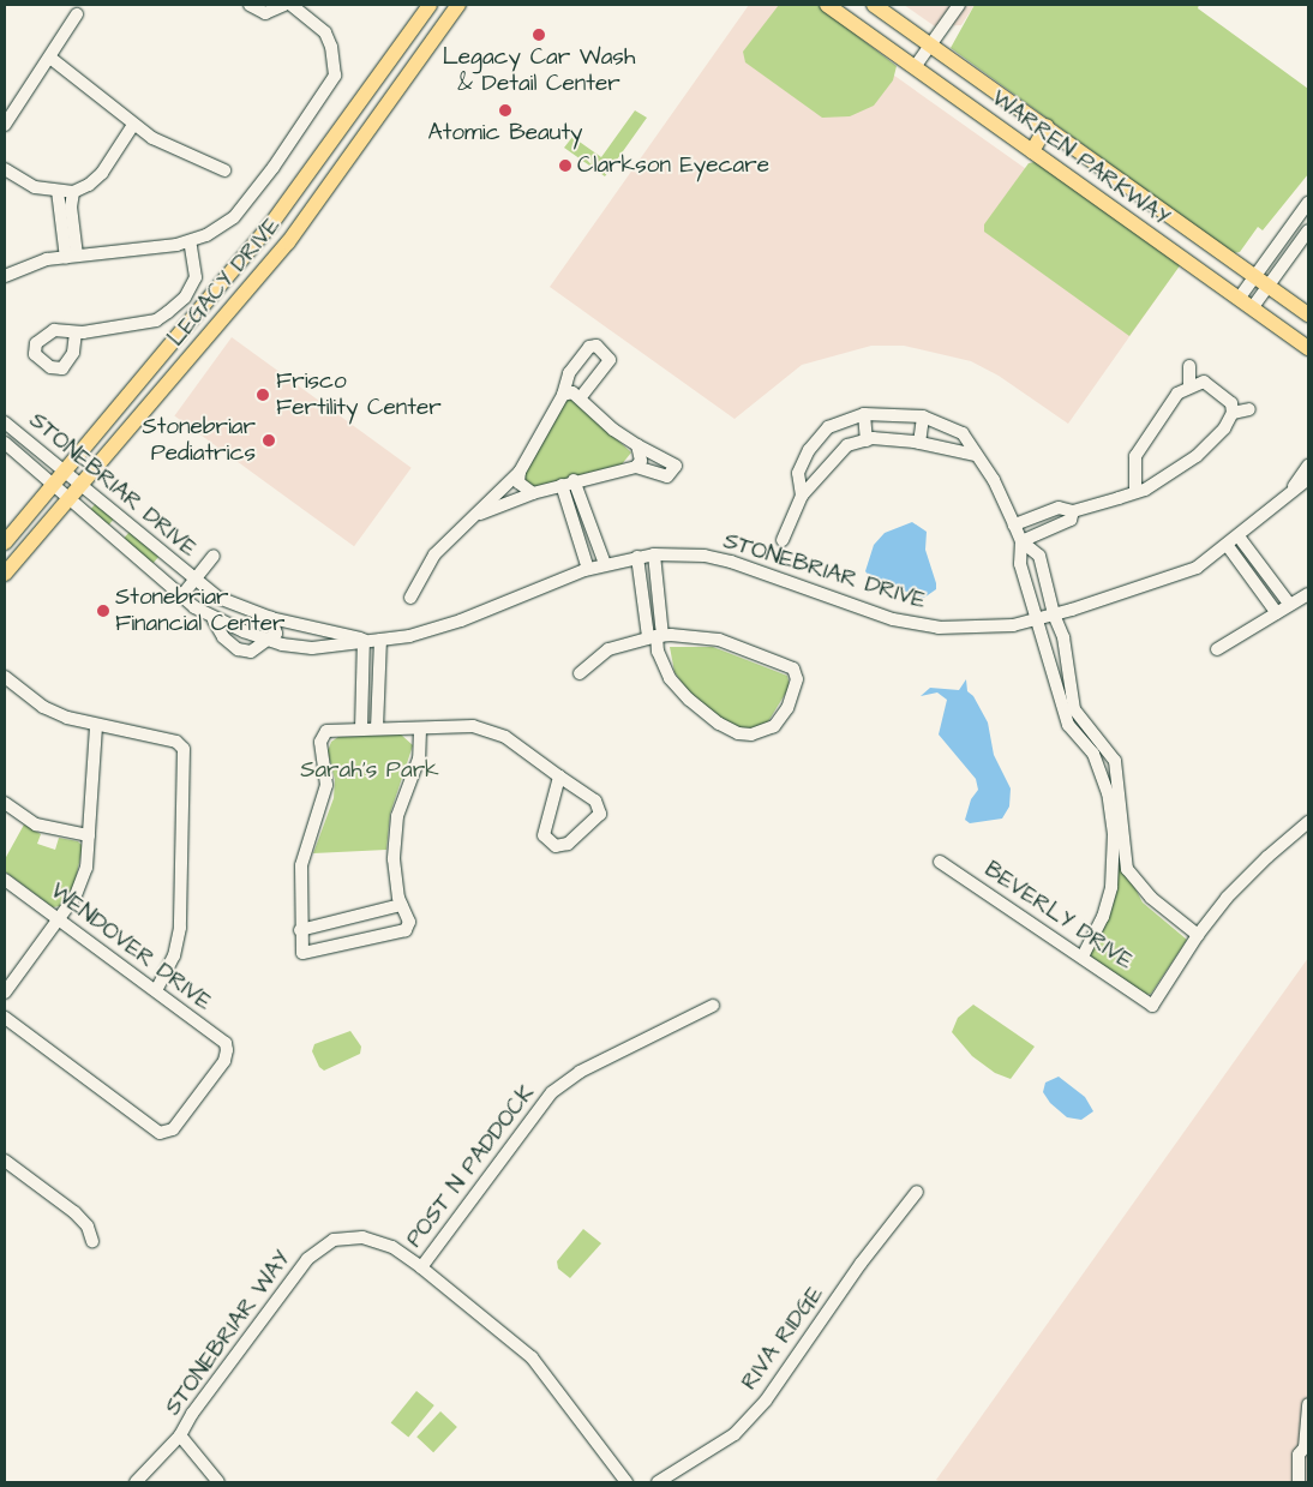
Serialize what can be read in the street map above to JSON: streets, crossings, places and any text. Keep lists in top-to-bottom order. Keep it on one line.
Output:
{"streets":{"main road":["WARREN PARKWAY","LEGACY DRIVE"],"street":["STONEBRIAR DRIVE","BEVERLY DRIVE","WENDOVER DRIVE","POST N PADDOCK","STONEBRIAR WAY","RIVA RIDGE"]},"crossings":[["LEGACY DRIVE","STONEBRIAR DRIVE"],["POST N PADDOCK","STONEBRIAR WAY"]],"parks":["Sarah's Park"],"places":["Legacy Car Wash & Detail Center","Atomic Beauty","Clarkson Eyecare","Frisco Fertility Center","Stonebriar Pediatrics","Stonebriar Financial Center"]}
